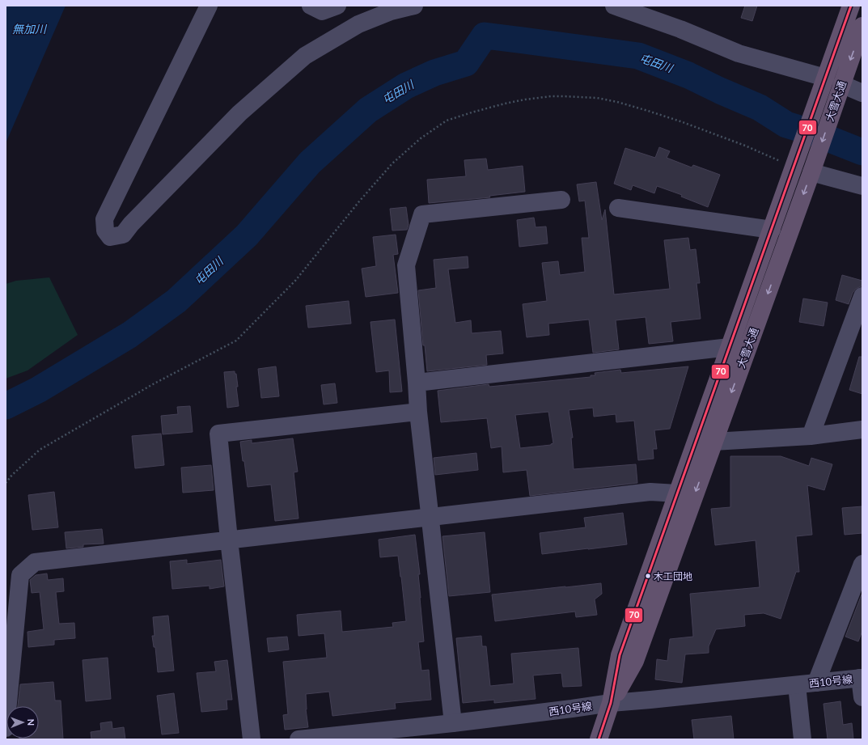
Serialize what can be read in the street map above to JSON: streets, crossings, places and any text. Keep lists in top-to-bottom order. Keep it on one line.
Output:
{"streets":{"highway":["大雪大通"],"street":["西10号線"]},"crossings":[["大雪大通","西10号線"]],"water":["無加川","屯田川"],"places":["木工団地"],"lines":["transit line 70"],"north":"right"}
